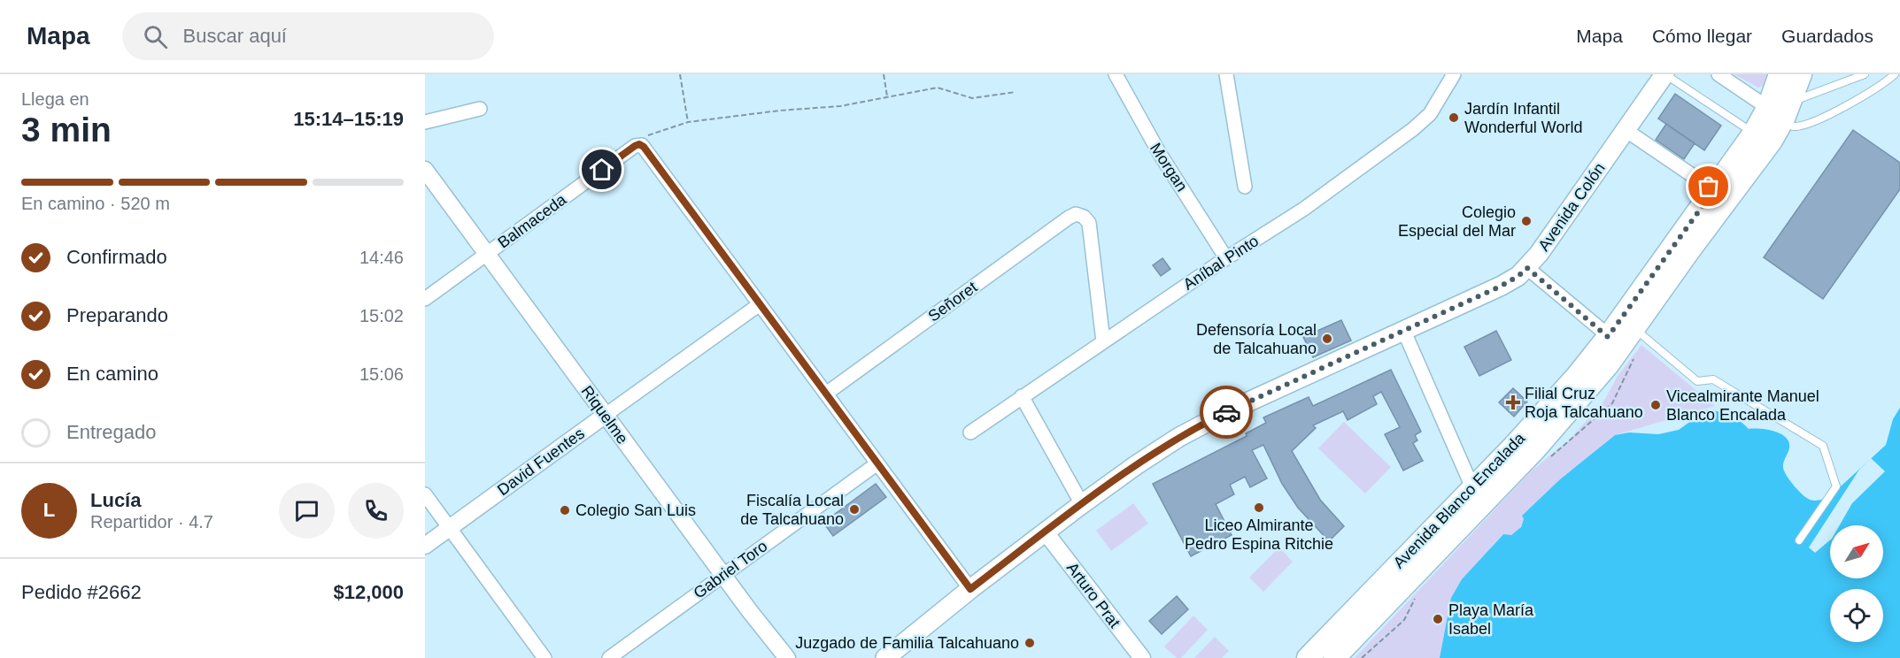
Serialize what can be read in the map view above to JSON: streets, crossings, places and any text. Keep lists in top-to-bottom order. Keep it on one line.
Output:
{"streets":{"main road":["Avenida Colón","Avenida Blanco Encalada"],"street":["Morgan","Balmaceda","Aníbal Pinto","Señoret","Riquelme","David Fuentes","Gabriel Toro","Arturo Prat"]},"crossings":[["Morgan","Aníbal Pinto"],["Avenida Colón","Arturo Prat"],["Balmaceda","Riquelme"],["Aníbal Pinto","Señoret"],["Riquelme","David Fuentes"],["Riquelme","Gabriel Toro"]],"places":{"other":["Jardín Infantil Wonderful World","Colegio Especial del Mar","Defensoría Local de Talcahuano","Vicealmirante Manuel Blanco Encalada","Liceo Almirante Pedro Espina Ritchie","Fiscalía Local de Talcahuano","Colegio San Luis","Playa María Isabel","Juzgado de Familia Talcahuano"],"health":["Filial Cruz Roja Talcahuano"]},"north":"top right","page":{"header":"Mapa","search":"Buscar aquí","nav":["Mapa","Cómo llegar","Guardados"],"heading":["3 min","Llega en","15:14–15:19"],"panel":["Lucía","Repartidor · 4.7","Pedido #2662","$12,000"],"bar":"En camino · 520 m","list":[["Confirmado","14:46"],["Preparando","15:02"],["En camino","15:06"],"Entregado"],"round":"L"}}
